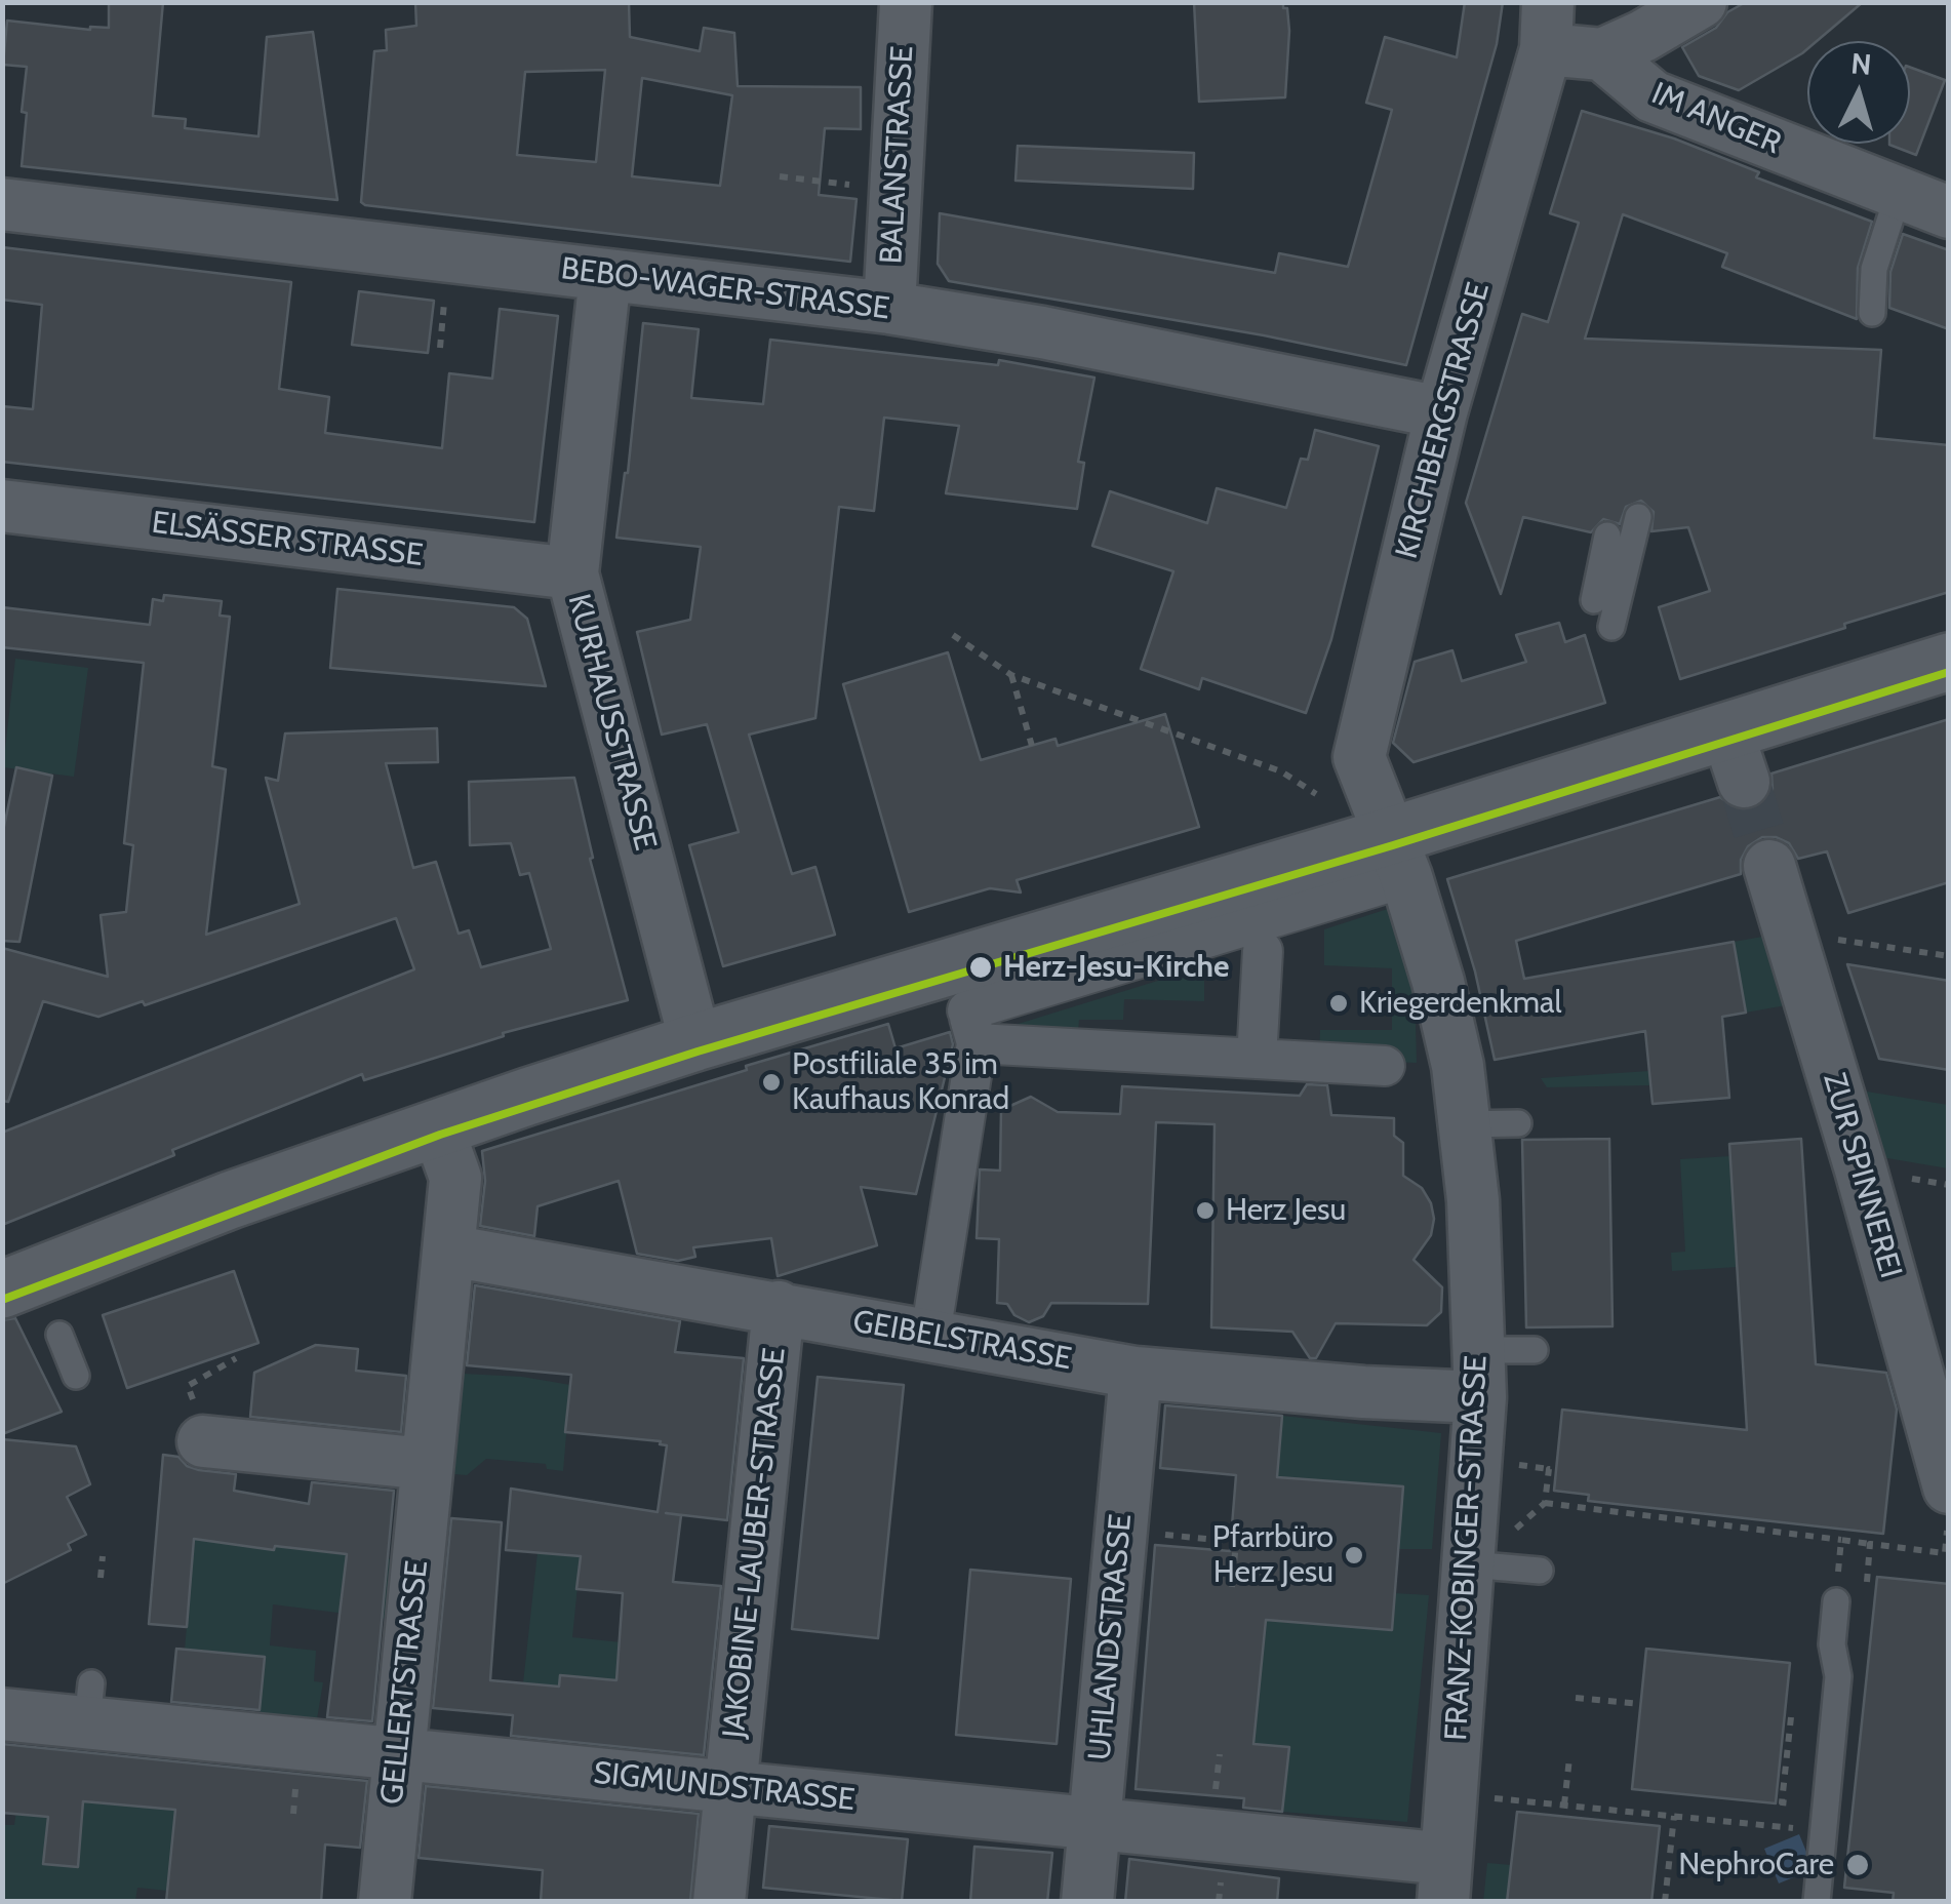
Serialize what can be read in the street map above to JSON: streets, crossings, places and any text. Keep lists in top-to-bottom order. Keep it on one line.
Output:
{"streets":{"street":["IM ANGER","BALANSTRASSE","BEBO-WAGER-STRASSE","KIRCHBERGSTRASSE","ELSÄSSER STRASSE","KURHAUSSTRASSE","ZUR SPINNEREI","GEIBELSTRASSE","JAKOBINE-LAUBER-STRASSE","FRANZ-KOBINGER-STRASSE","UHLANDSTRASSE","GELLERTSTRASSE","SIGMUNDSTRASSE"]},"crossings":[["BALANSTRASSE","BEBO-WAGER-STRASSE"],["BEBO-WAGER-STRASSE","KIRCHBERGSTRASSE"],["BEBO-WAGER-STRASSE","KURHAUSSTRASSE"],["KIRCHBERGSTRASSE","FRANZ-KOBINGER-STRASSE"],["ELSÄSSER STRASSE","KURHAUSSTRASSE"],["GEIBELSTRASSE","JAKOBINE-LAUBER-STRASSE"],["GEIBELSTRASSE","FRANZ-KOBINGER-STRASSE"],["GEIBELSTRASSE","UHLANDSTRASSE"],["GEIBELSTRASSE","GELLERTSTRASSE"],["JAKOBINE-LAUBER-STRASSE","SIGMUNDSTRASSE"],["FRANZ-KOBINGER-STRASSE","SIGMUNDSTRASSE"],["UHLANDSTRASSE","SIGMUNDSTRASSE"],["GELLERTSTRASSE","SIGMUNDSTRASSE"]],"places":["Herz-Jesu-Kirche","Kriegerdenkmal","Postfiliale 35 im Kaufhaus Konrad","Herz Jesu","Pfarrbüro Herz Jesu","NephroCare"],"north":"top"}
